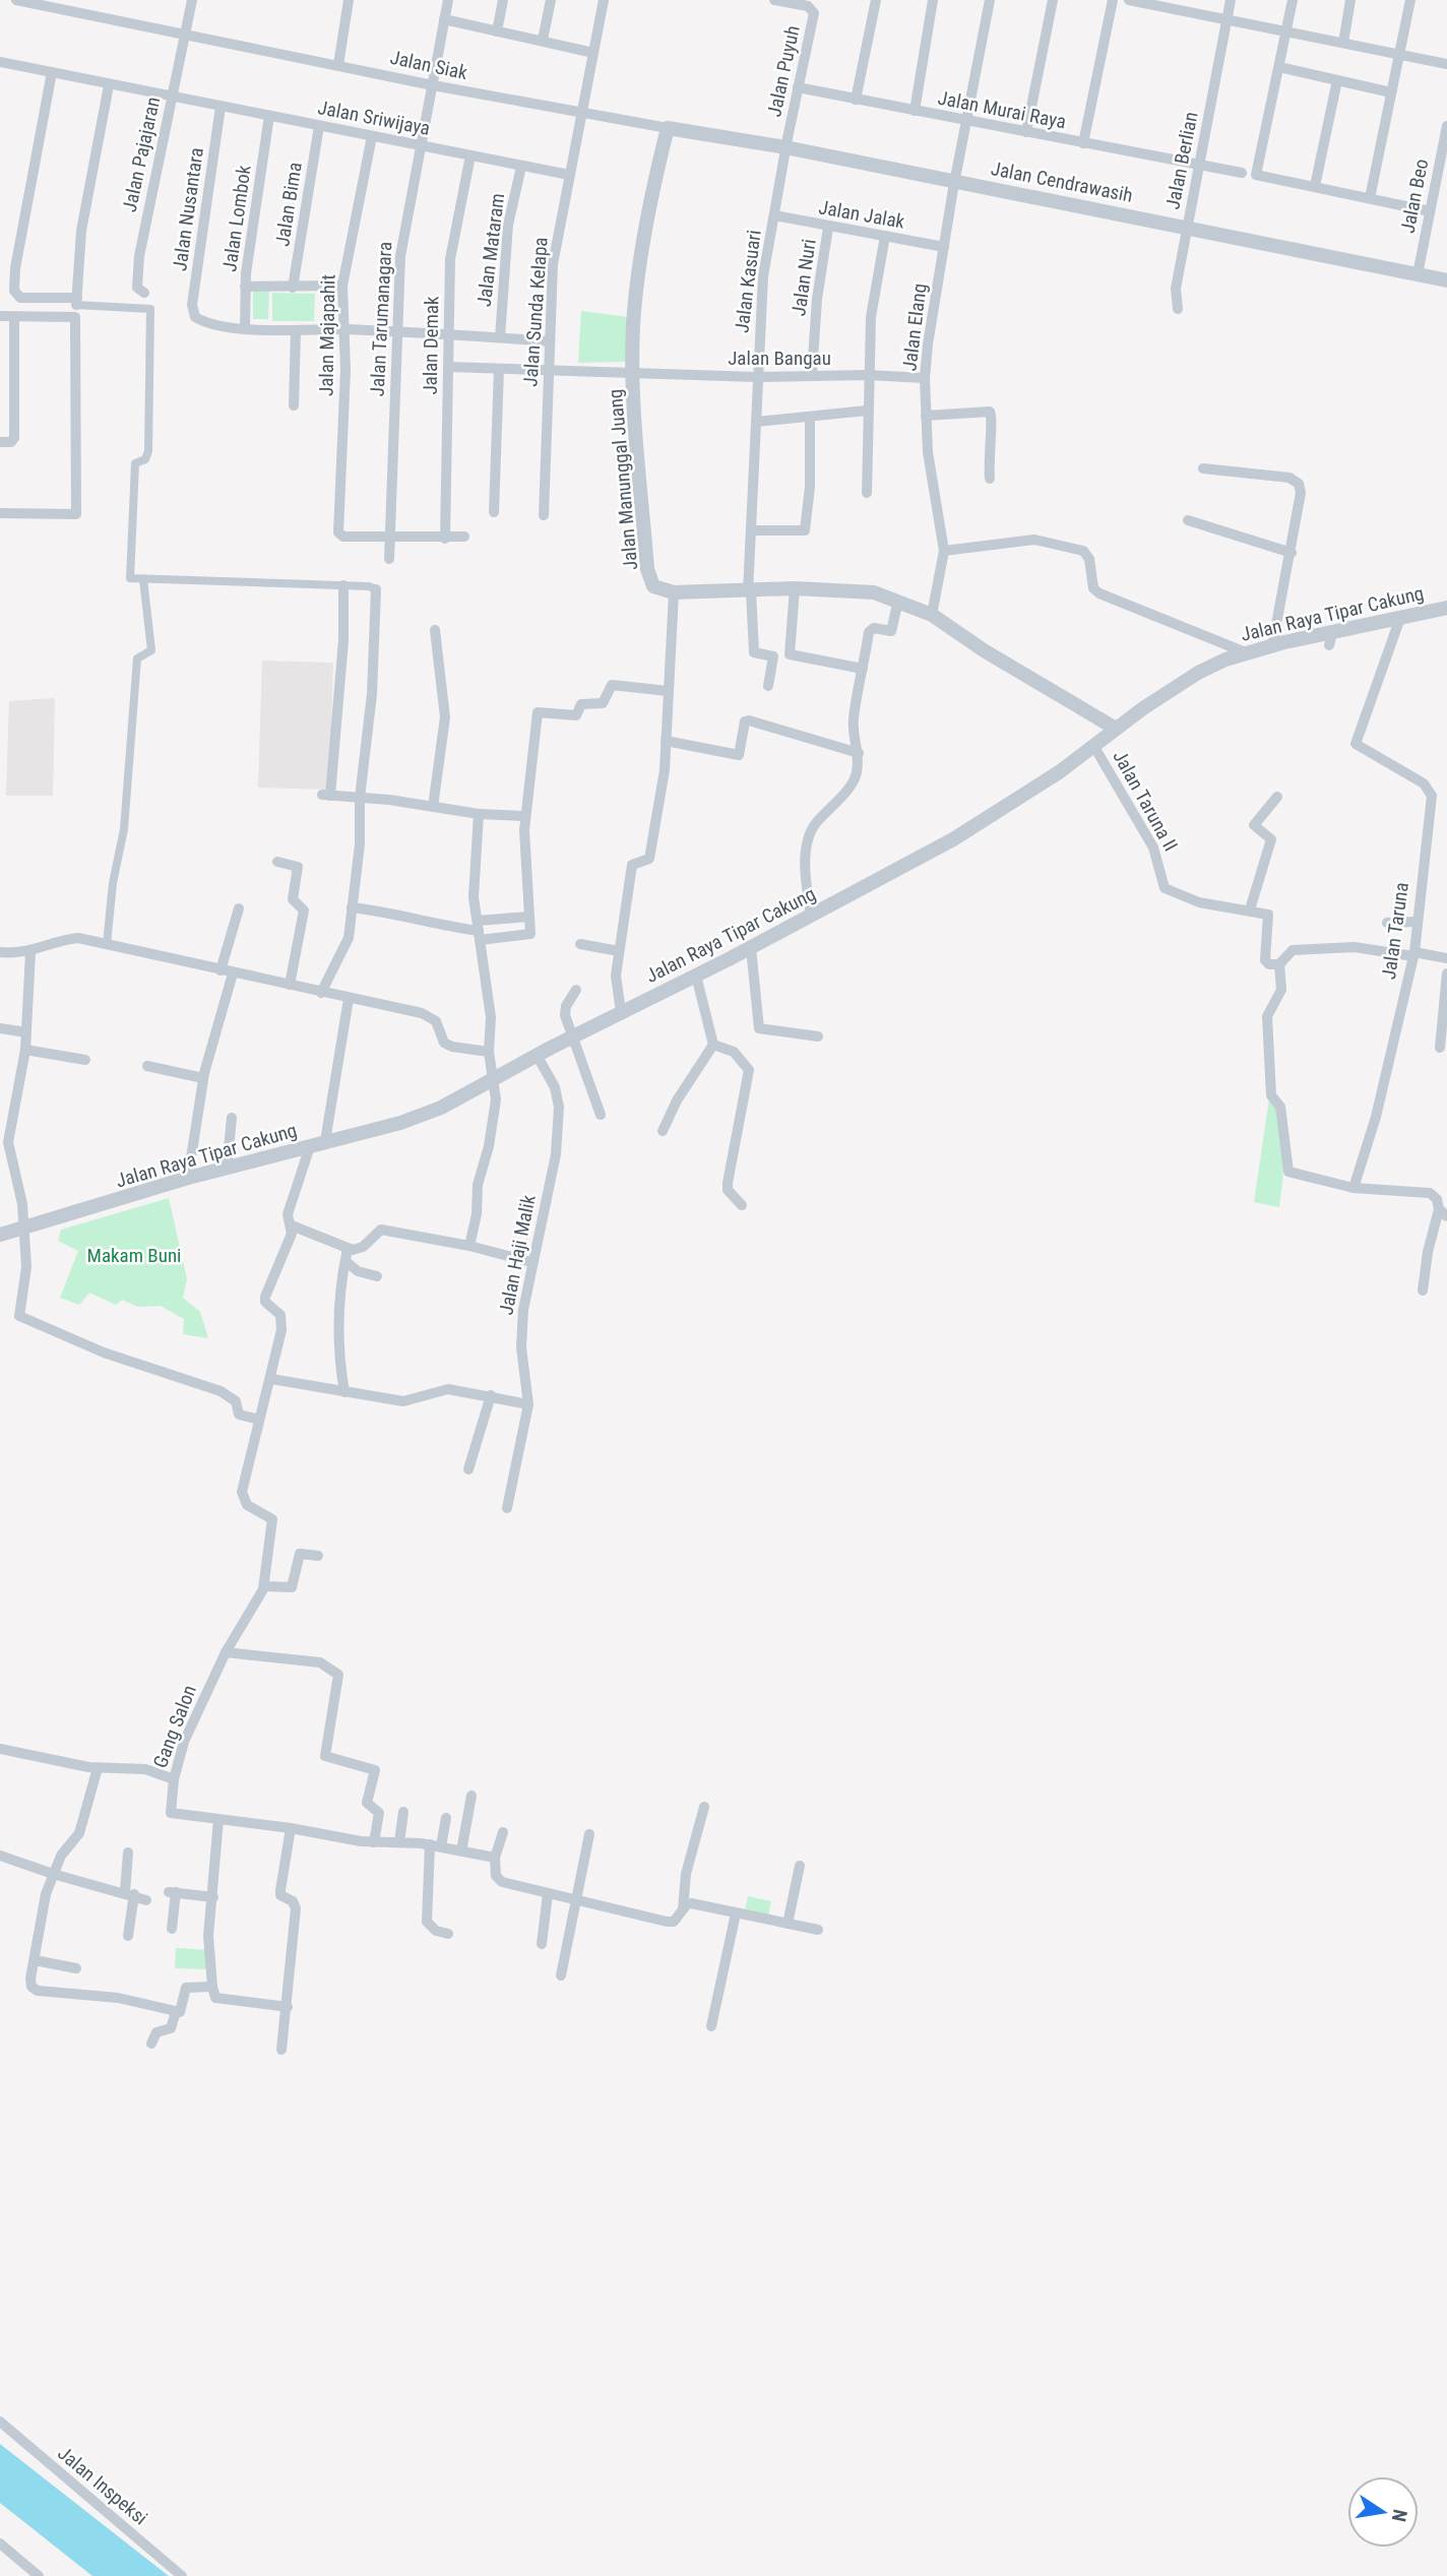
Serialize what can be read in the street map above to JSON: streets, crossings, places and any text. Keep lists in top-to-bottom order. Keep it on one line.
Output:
{"streets":{"street":["Jalan Siak","Jalan Puyuh","Jalan Murai Raya","Jalan Sriwijaya","Jalan Pajajaran","Jalan Berlian","Jalan Cendrawasih","Jalan Beo","Jalan Bima","Jalan Nusantara","Jalan Jalak","Jalan Lombok","Jalan Mataram","Jalan Nuri","Jalan Kasuari","Jalan Sunda Kelapa","Jalan Tarumanagara","Jalan Elang","Jalan Majapahit","Jalan Demak","Jalan Bangau","Jalan Manunggal Juang","Jalan Raya Tipar Cakung","Jalan Taruna II","Jalan Taruna","Jalan Haji Malik","Gang Salon","Jalan Inspeksi"]},"crossings":[["Jalan Siak","Jalan Pajajaran"],["Jalan Siak","Jalan Cendrawasih"],["Jalan Siak","Jalan Sunda Kelapa"],["Jalan Siak","Jalan Tarumanagara"],["Jalan Siak","Jalan Manunggal Juang"],["Jalan Puyuh","Jalan Murai Raya"],["Jalan Puyuh","Jalan Cendrawasih"],["Jalan Puyuh","Jalan Kasuari"],["Jalan Murai Raya","Jalan Berlian"],["Jalan Murai Raya","Jalan Elang"],["Jalan Sriwijaya","Jalan Pajajaran"],["Jalan Sriwijaya","Jalan Bima"],["Jalan Sriwijaya","Jalan Nusantara"],["Jalan Sriwijaya","Jalan Lombok"],["Jalan Sriwijaya","Jalan Mataram"],["Jalan Sriwijaya","Jalan Sunda Kelapa"],["Jalan Sriwijaya","Jalan Tarumanagara"],["Jalan Sriwijaya","Jalan Majapahit"],["Jalan Sriwijaya","Jalan Demak"],["Jalan Berlian","Jalan Cendrawasih"],["Jalan Cendrawasih","Jalan Beo"],["Jalan Cendrawasih","Jalan Kasuari"],["Jalan Cendrawasih","Jalan Elang"],["Jalan Cendrawasih","Jalan Manunggal Juang"],["Jalan Nusantara","Jalan Lombok"],["Jalan Jalak","Jalan Nuri"],["Jalan Jalak","Jalan Kasuari"],["Jalan Jalak","Jalan Elang"],["Jalan Nuri","Jalan Bangau"],["Jalan Kasuari","Jalan Bangau"],["Jalan Sunda Kelapa","Jalan Bangau"],["Jalan Tarumanagara","Jalan Majapahit"],["Jalan Elang","Jalan Bangau"],["Jalan Demak","Jalan Bangau"],["Jalan Bangau","Jalan Manunggal Juang"],["Jalan Raya Tipar Cakung","Jalan Taruna II"],["Jalan Raya Tipar Cakung","Jalan Taruna"],["Jalan Raya Tipar Cakung","Jalan Haji Malik"],["Jalan Raya Tipar Cakung","Gang Salon"]],"parks":["Makam Buni"],"north":"right"}
